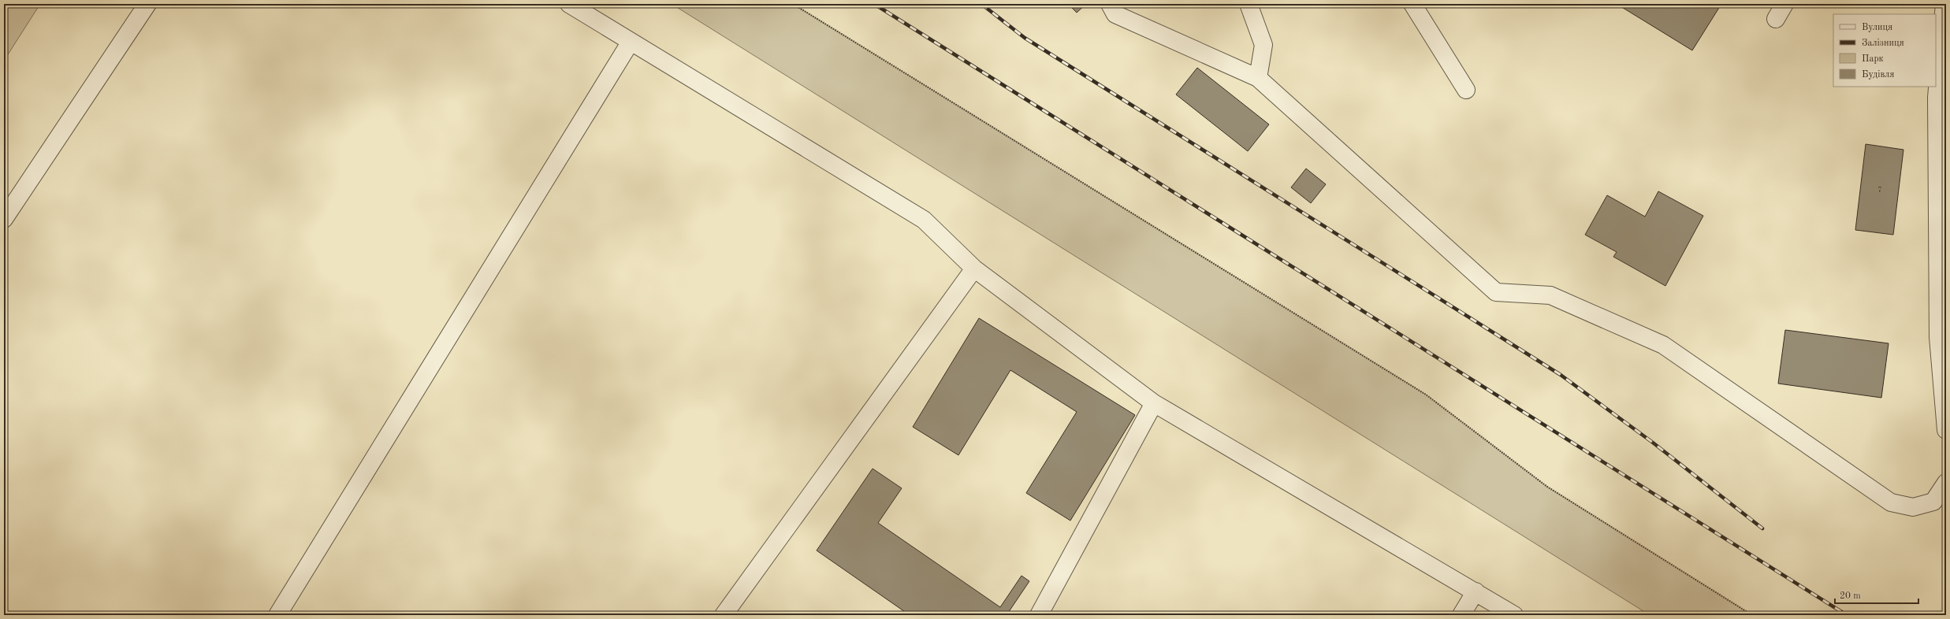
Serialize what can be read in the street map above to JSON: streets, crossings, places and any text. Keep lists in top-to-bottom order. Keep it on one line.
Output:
{"house_numbers":["7"],"legend":["Вулиця","Залізниця","Парк","Будівля"],"scale_bar":"20 m"}
